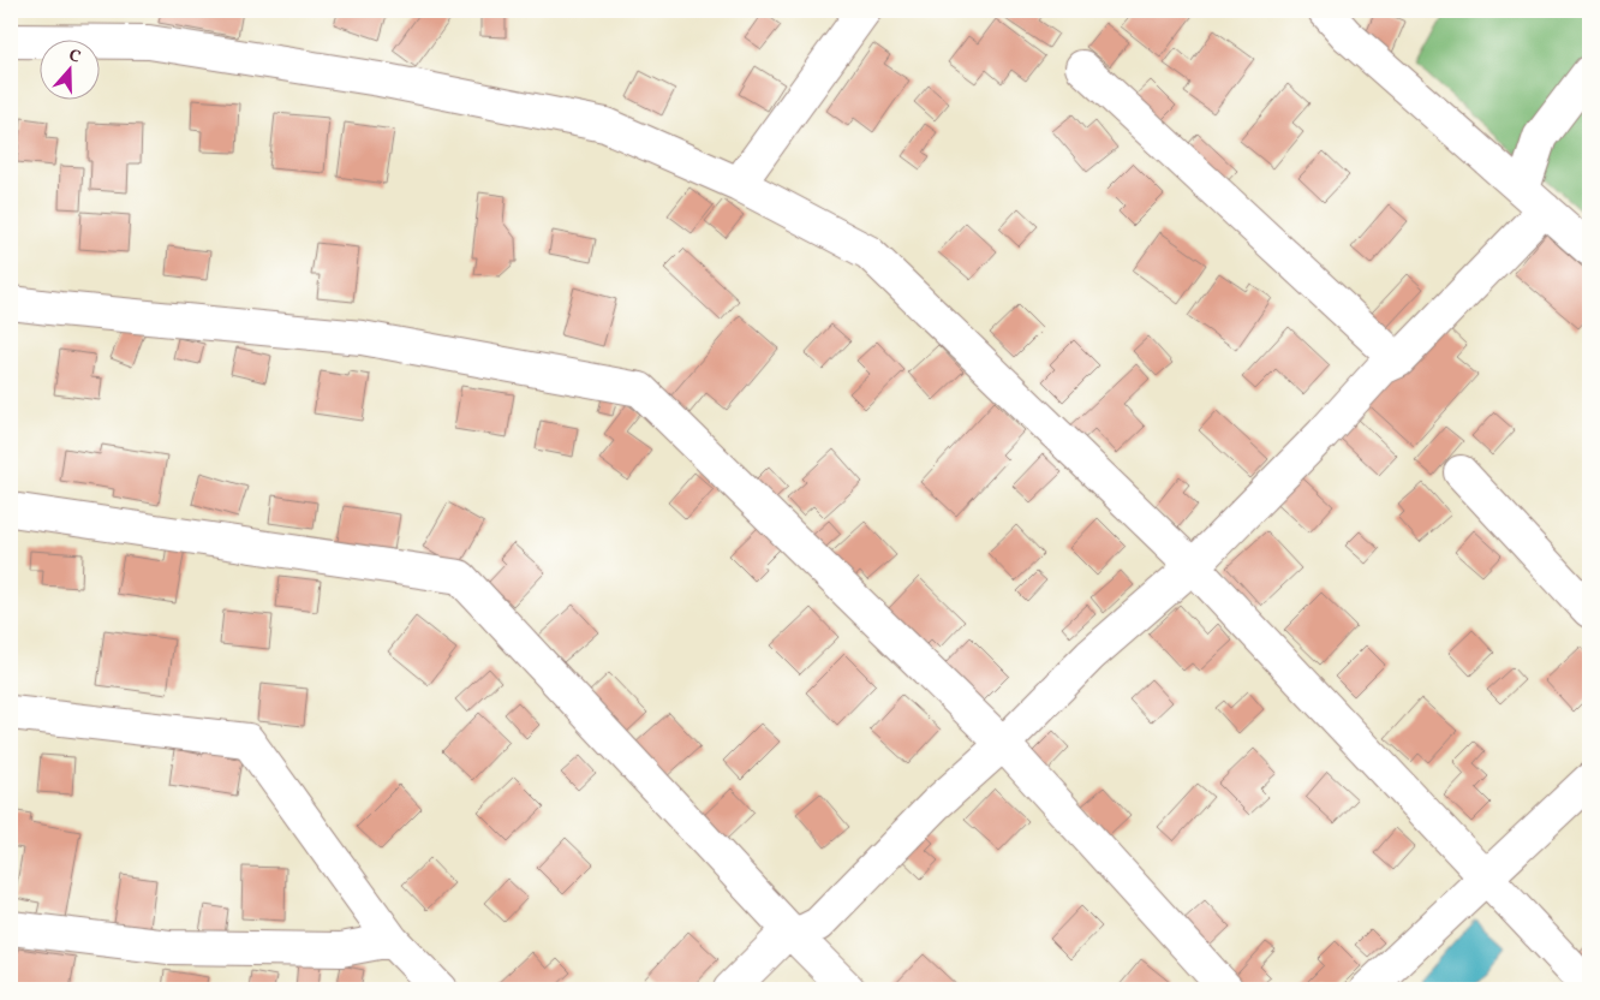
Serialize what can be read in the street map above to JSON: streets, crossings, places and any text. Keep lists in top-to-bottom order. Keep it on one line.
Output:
{"north":"top"}
